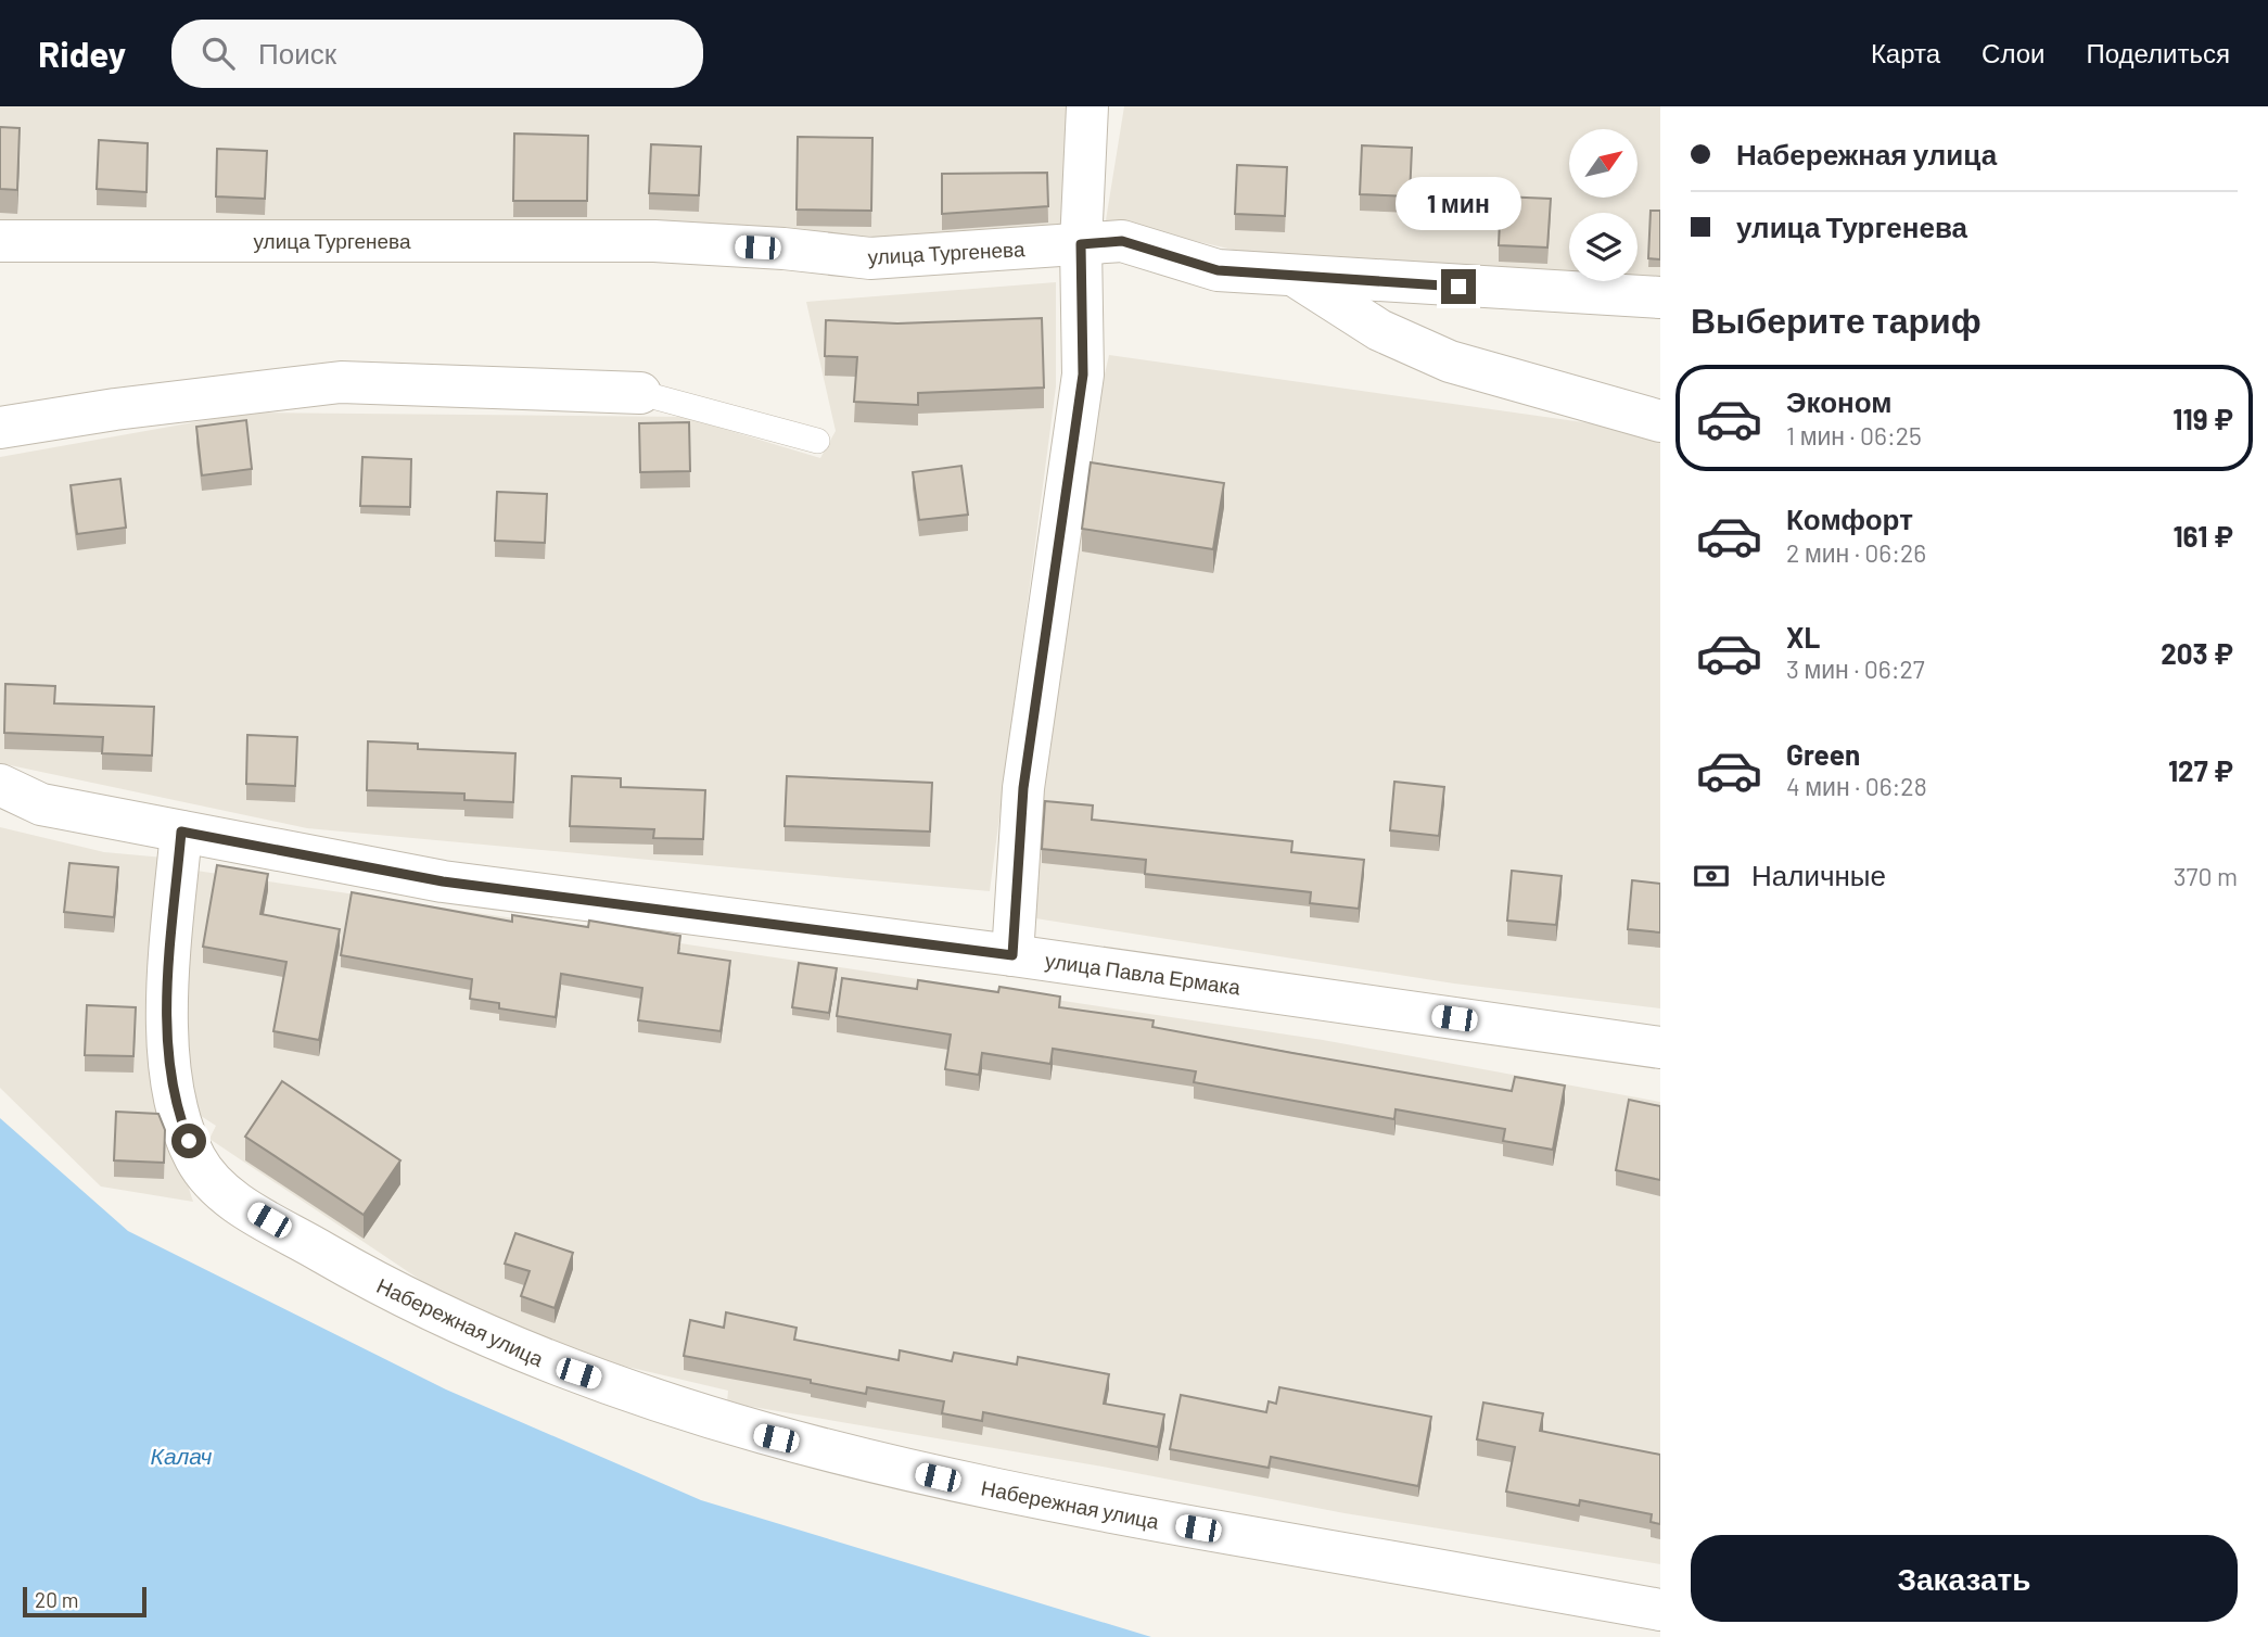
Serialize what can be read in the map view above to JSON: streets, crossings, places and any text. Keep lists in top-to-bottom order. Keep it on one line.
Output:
{"streets":{"street":["улица Тургенева","улица Павла Ермака","Набережная улица"]},"crossings":[["улица Павла Ермака","Набережная улица"]],"water":["Калач"],"scale_bar":"20 m","north":"top right","page":{"header":"Ridey","search":"Поиск","nav":["Карта","Слои","Поделиться"],"banner":["Набережная улица","улица Тургенева"],"bubble":"1 мин","heading":"Выберите тариф","list":[{"name":"Эконом","note":"1 мин · 06:25","value":"119 ₽"},{"name":"Комфорт","note":"2 мин · 06:26","value":"161 ₽"},{"name":"XL","note":"3 мин · 06:27","value":"203 ₽"},{"name":"Green","note":"4 мин · 06:28","value":"127 ₽"}],"pay":["Наличные","370 m"],"buttons":"Заказать","scale":"20 m"}}
